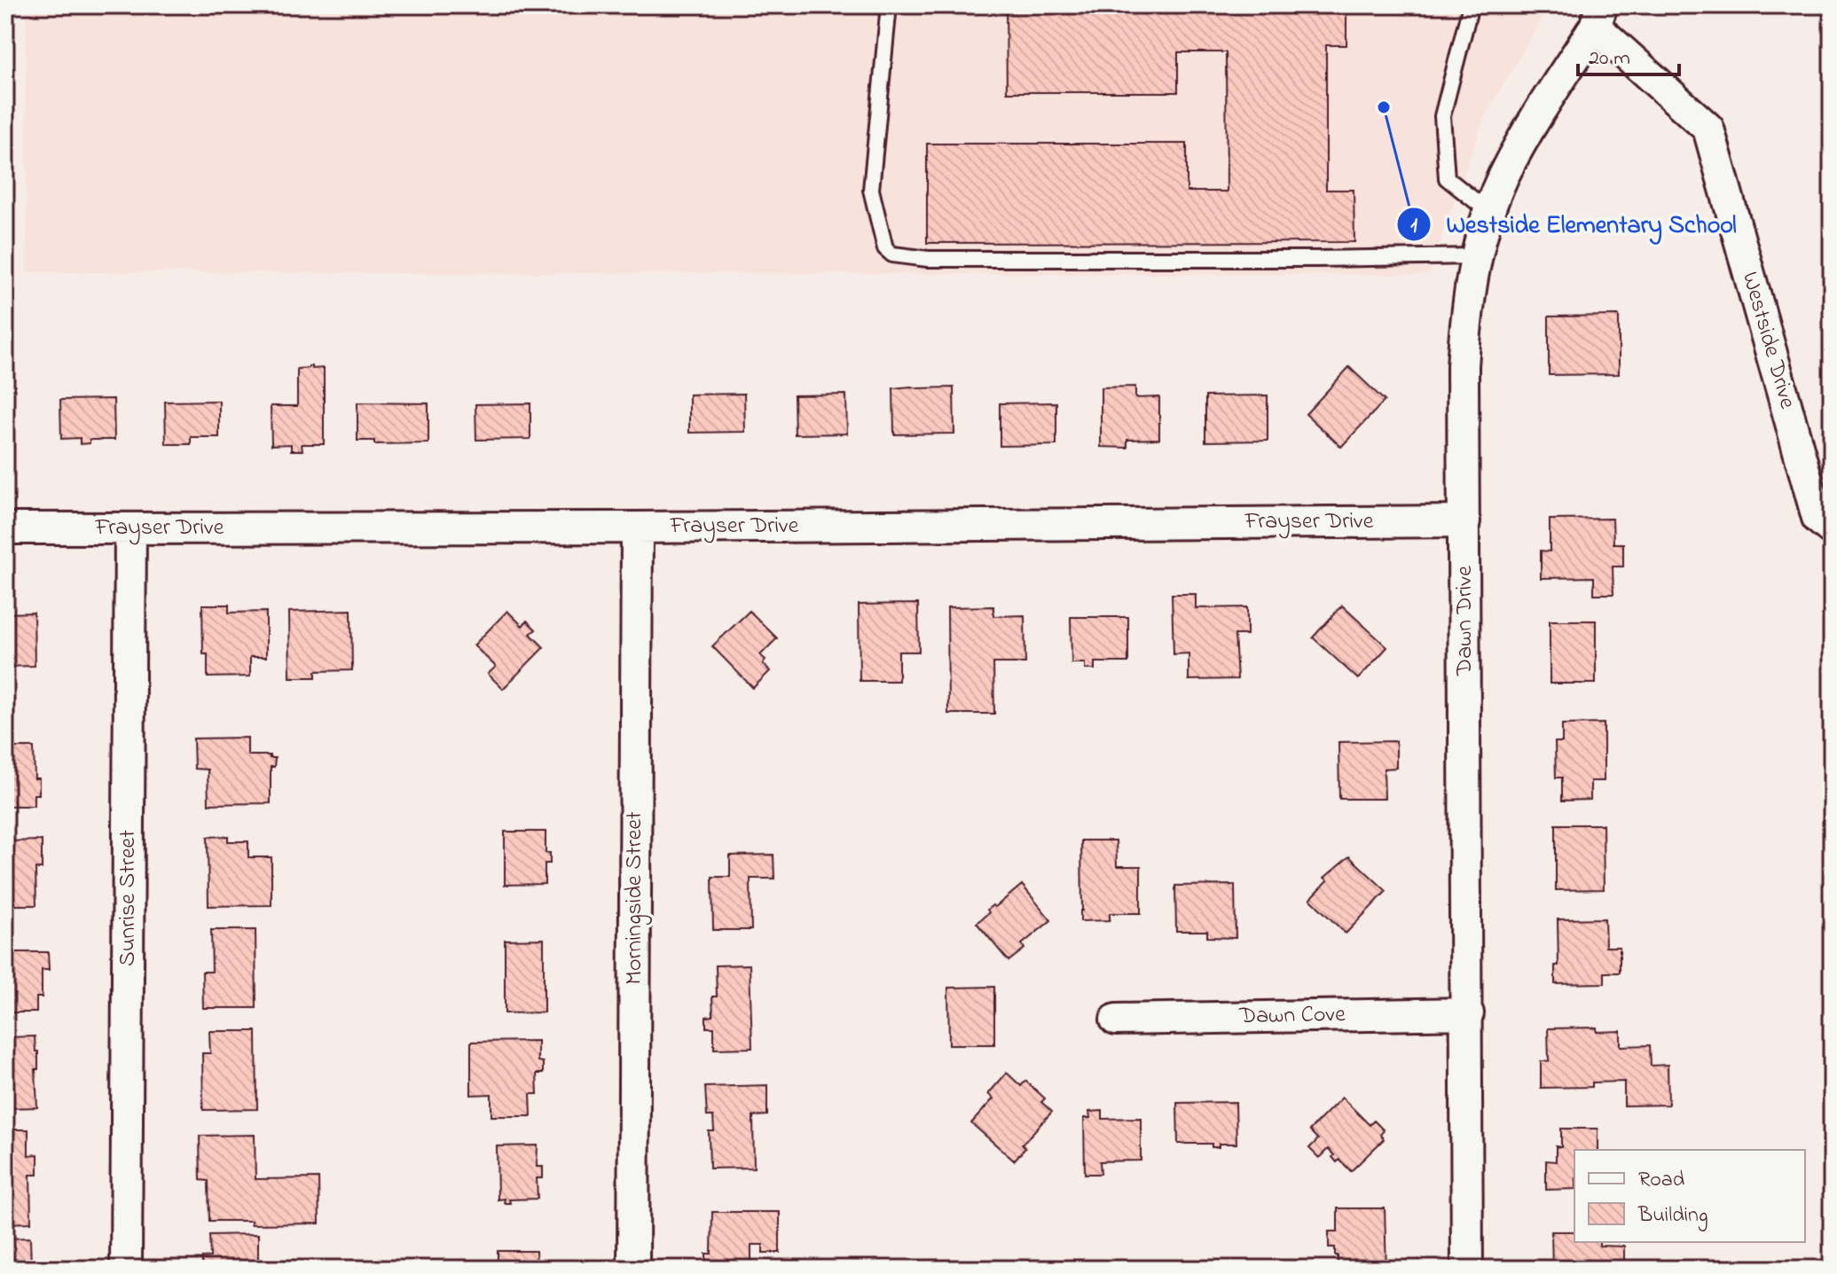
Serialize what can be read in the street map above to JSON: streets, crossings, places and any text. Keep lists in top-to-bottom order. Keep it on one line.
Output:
{"streets":{"street":["Westside Drive","Frayser Drive","Dawn Drive","Sunrise Street","Morningside Street","Dawn Cove"]},"crossings":[["Westside Drive","Dawn Drive"],["Frayser Drive","Dawn Drive"],["Frayser Drive","Sunrise Street"],["Frayser Drive","Morningside Street"],["Dawn Drive","Dawn Cove"]],"places":["Westside Elementary School"],"legend":["Road","Building"],"scale_bar":"20 m"}
